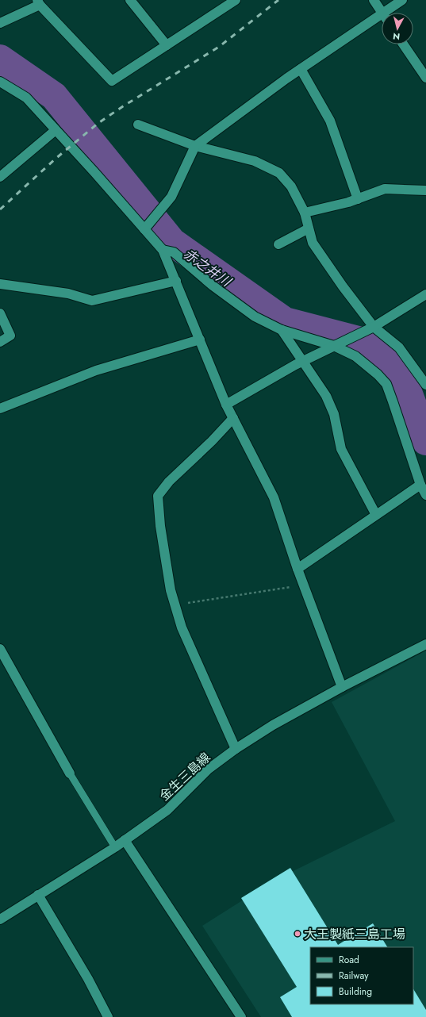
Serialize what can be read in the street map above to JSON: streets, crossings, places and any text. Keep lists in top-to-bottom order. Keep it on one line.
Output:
{"streets":{"street":["金生三島線"]},"water":["赤之井川"],"places":["大王製紙三島工場"],"legend":["Road","Railway","Building"],"north":"bottom"}
